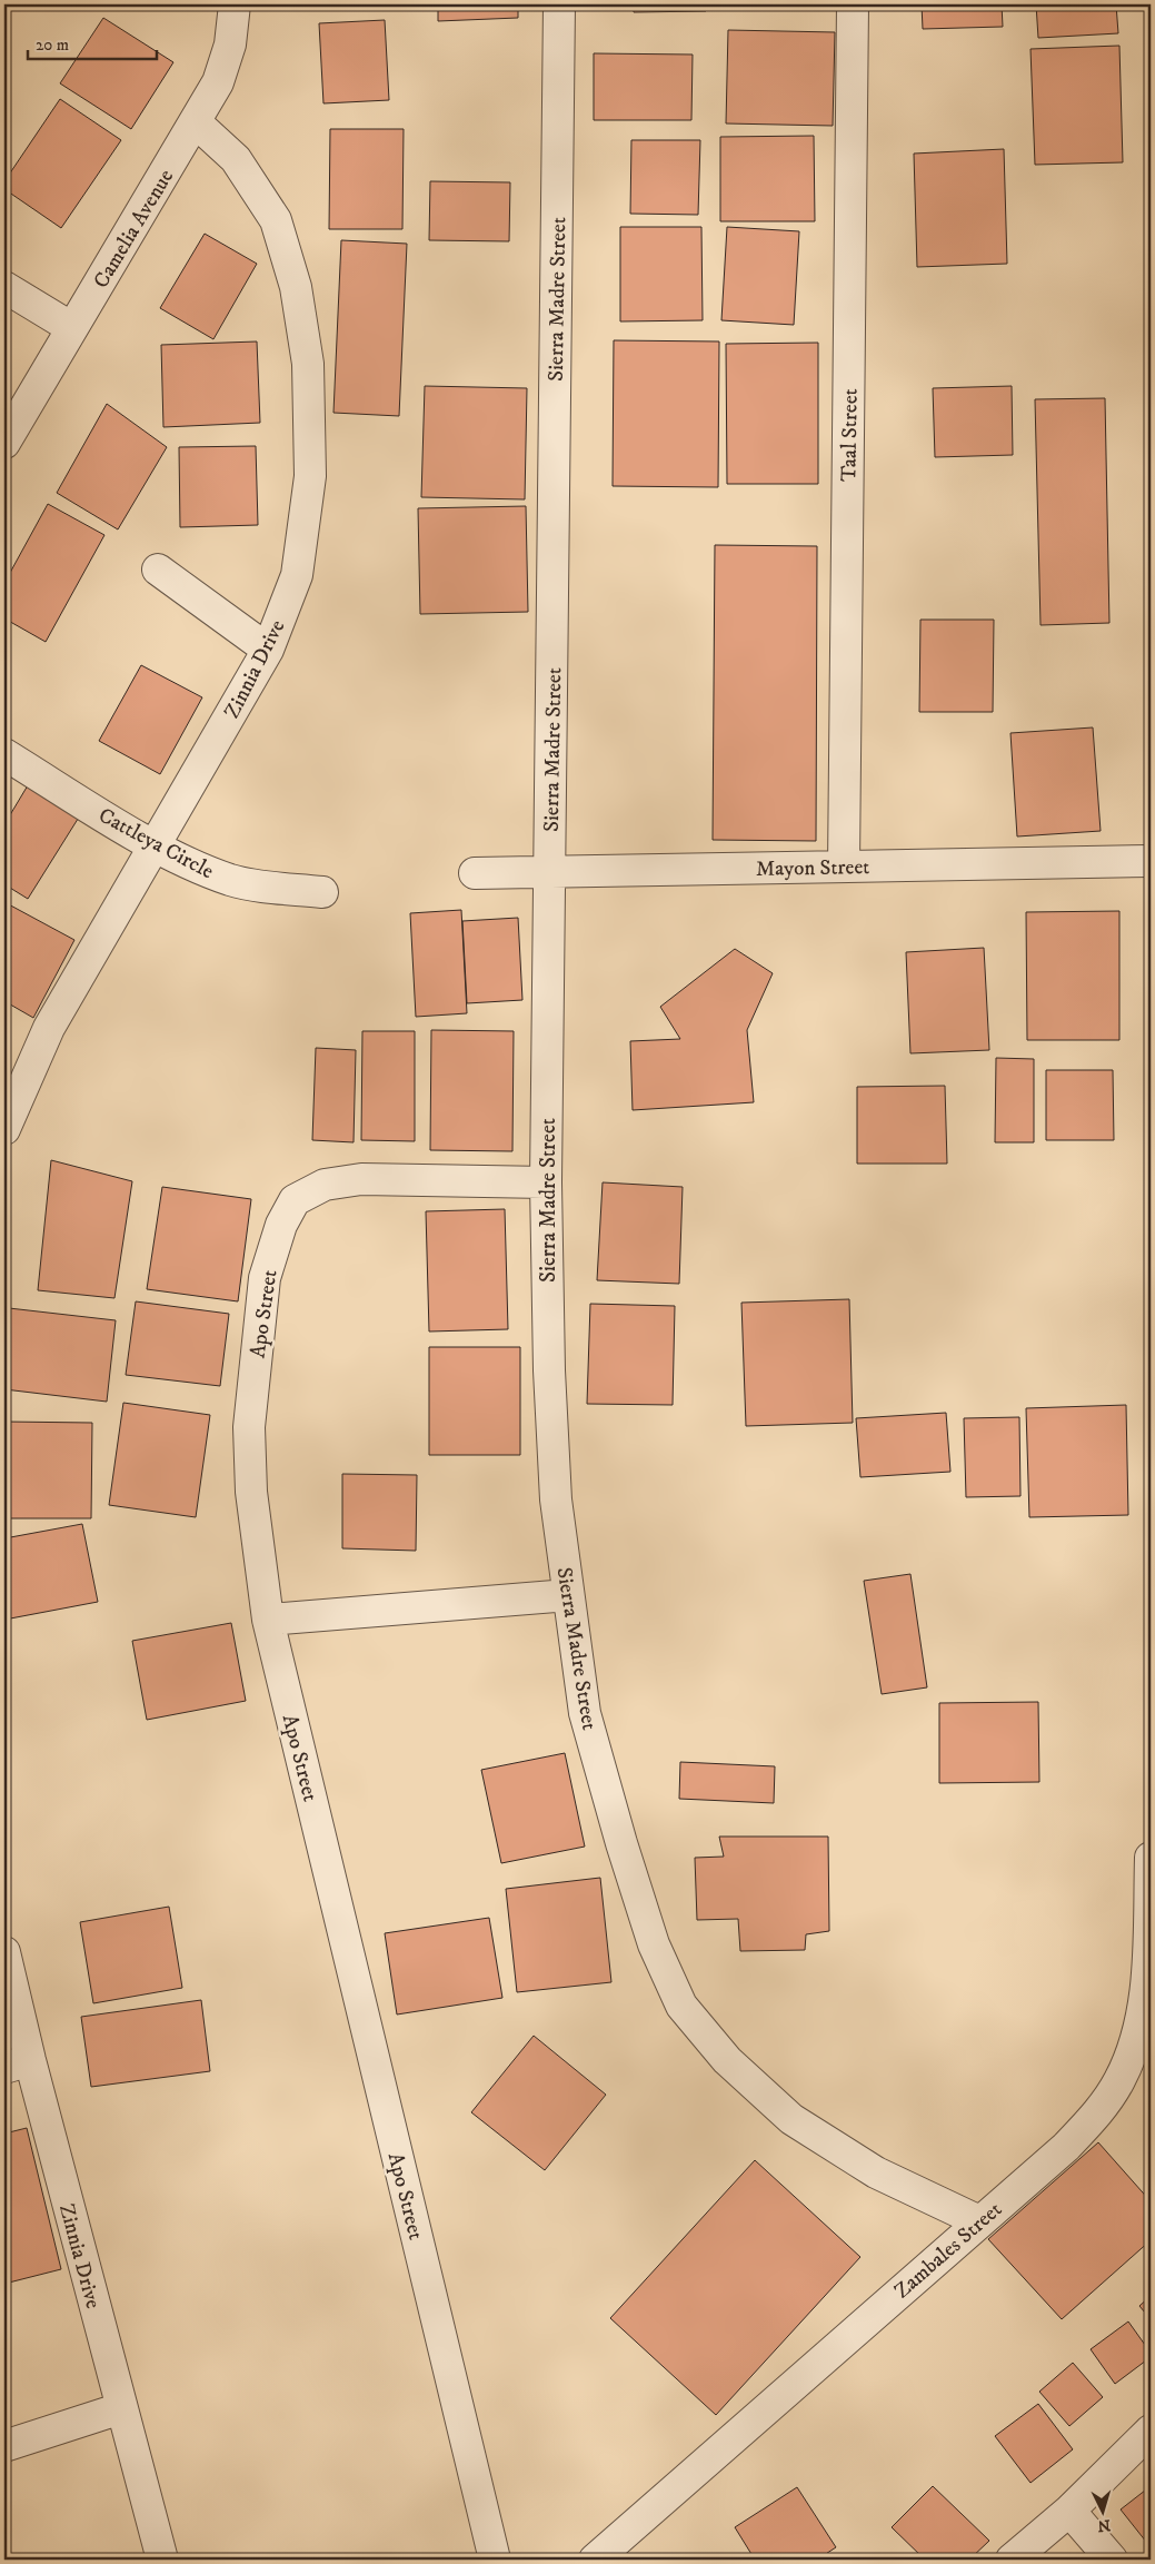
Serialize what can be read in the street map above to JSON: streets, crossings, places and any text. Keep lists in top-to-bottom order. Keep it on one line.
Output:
{"streets":{"street":["Camelia Avenue","Sierra Madre Street","Taal Street","Zinnia Drive","Cattleya Circle","Mayon Street","Apo Street","Zambales Street"]},"crossings":[["Camelia Avenue","Zinnia Drive"],["Sierra Madre Street","Mayon Street"],["Sierra Madre Street","Apo Street"],["Sierra Madre Street","Zambales Street"],["Taal Street","Mayon Street"],["Zinnia Drive","Cattleya Circle"]],"scale_bar":"20 m","north":"bottom"}
